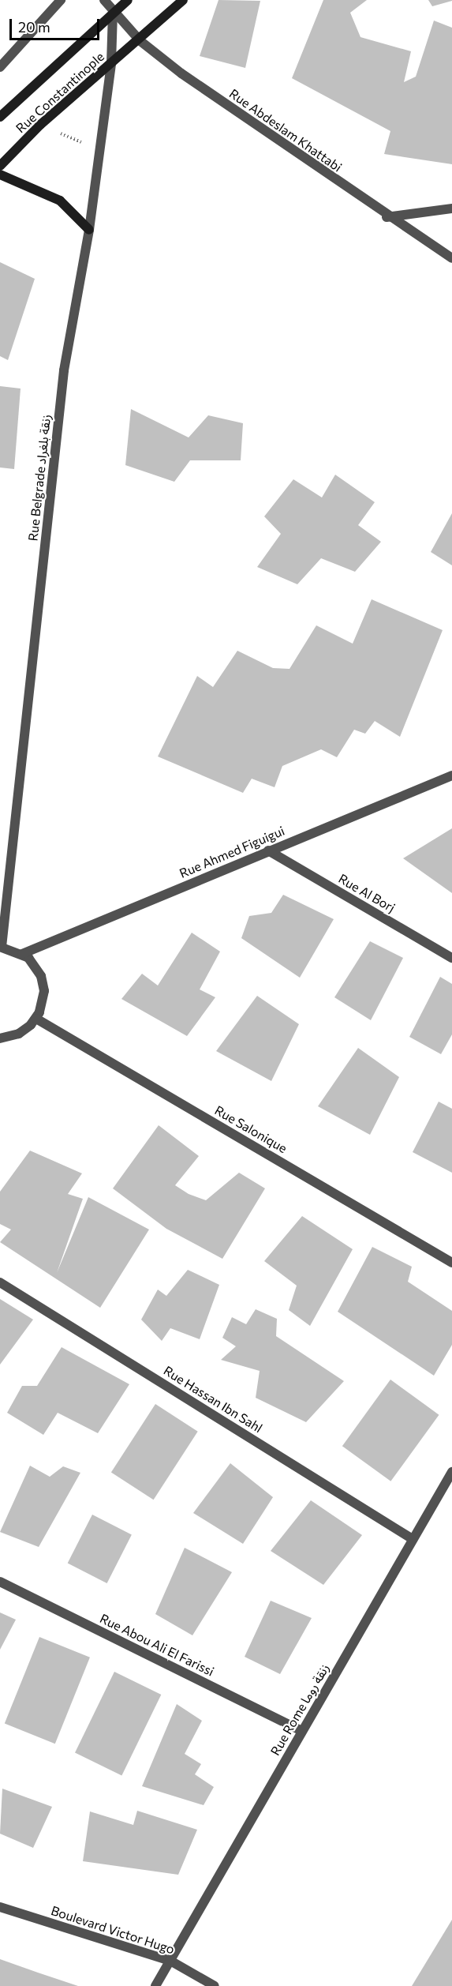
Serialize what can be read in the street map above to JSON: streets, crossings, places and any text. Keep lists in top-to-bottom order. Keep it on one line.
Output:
{"streets":{"street":["Rue Constantinople","Rue Abdeslam Khattabi","Rue Belgrade زنقة بلغراد","Rue Ahmed Figuigui","Rue Al Borj","Rue Salonique","Rue Hassan Ibn Sahl","Rue Abou Ali El Farissi","Rue Rome زنقة روما","Boulevard Victor Hugo"]},"crossings":[["Rue Constantinople","Rue Abdeslam Khattabi"],["Rue Constantinople","Rue Belgrade زنقة بلغراد"],["Rue Abdeslam Khattabi","Rue Belgrade زنقة بلغراد"],["Rue Ahmed Figuigui","Rue Al Borj"],["Rue Hassan Ibn Sahl","Rue Rome زنقة روما"],["Rue Abou Ali El Farissi","Rue Rome زنقة روما"],["Rue Rome زنقة روما","Boulevard Victor Hugo"]],"scale_bar":"20 m"}
